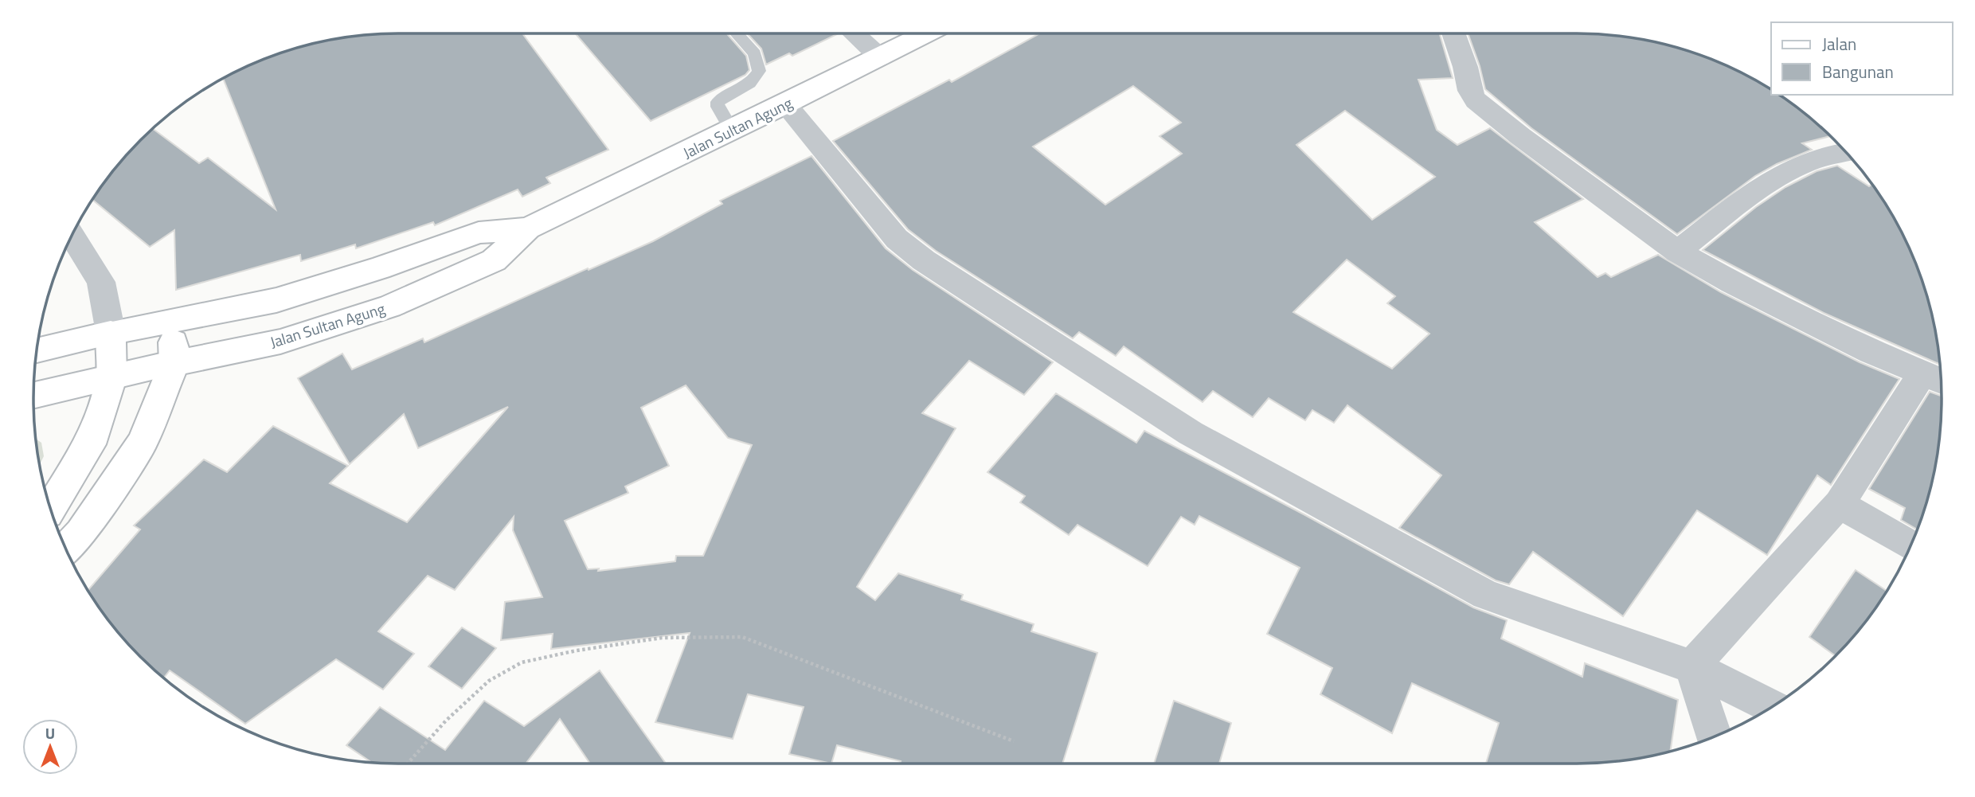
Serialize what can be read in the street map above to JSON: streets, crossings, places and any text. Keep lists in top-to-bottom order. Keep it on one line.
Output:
{"streets":{"main road":["Jalan Sultan Agung"]},"legend":["Jalan","Bangunan"],"north":"top"}
